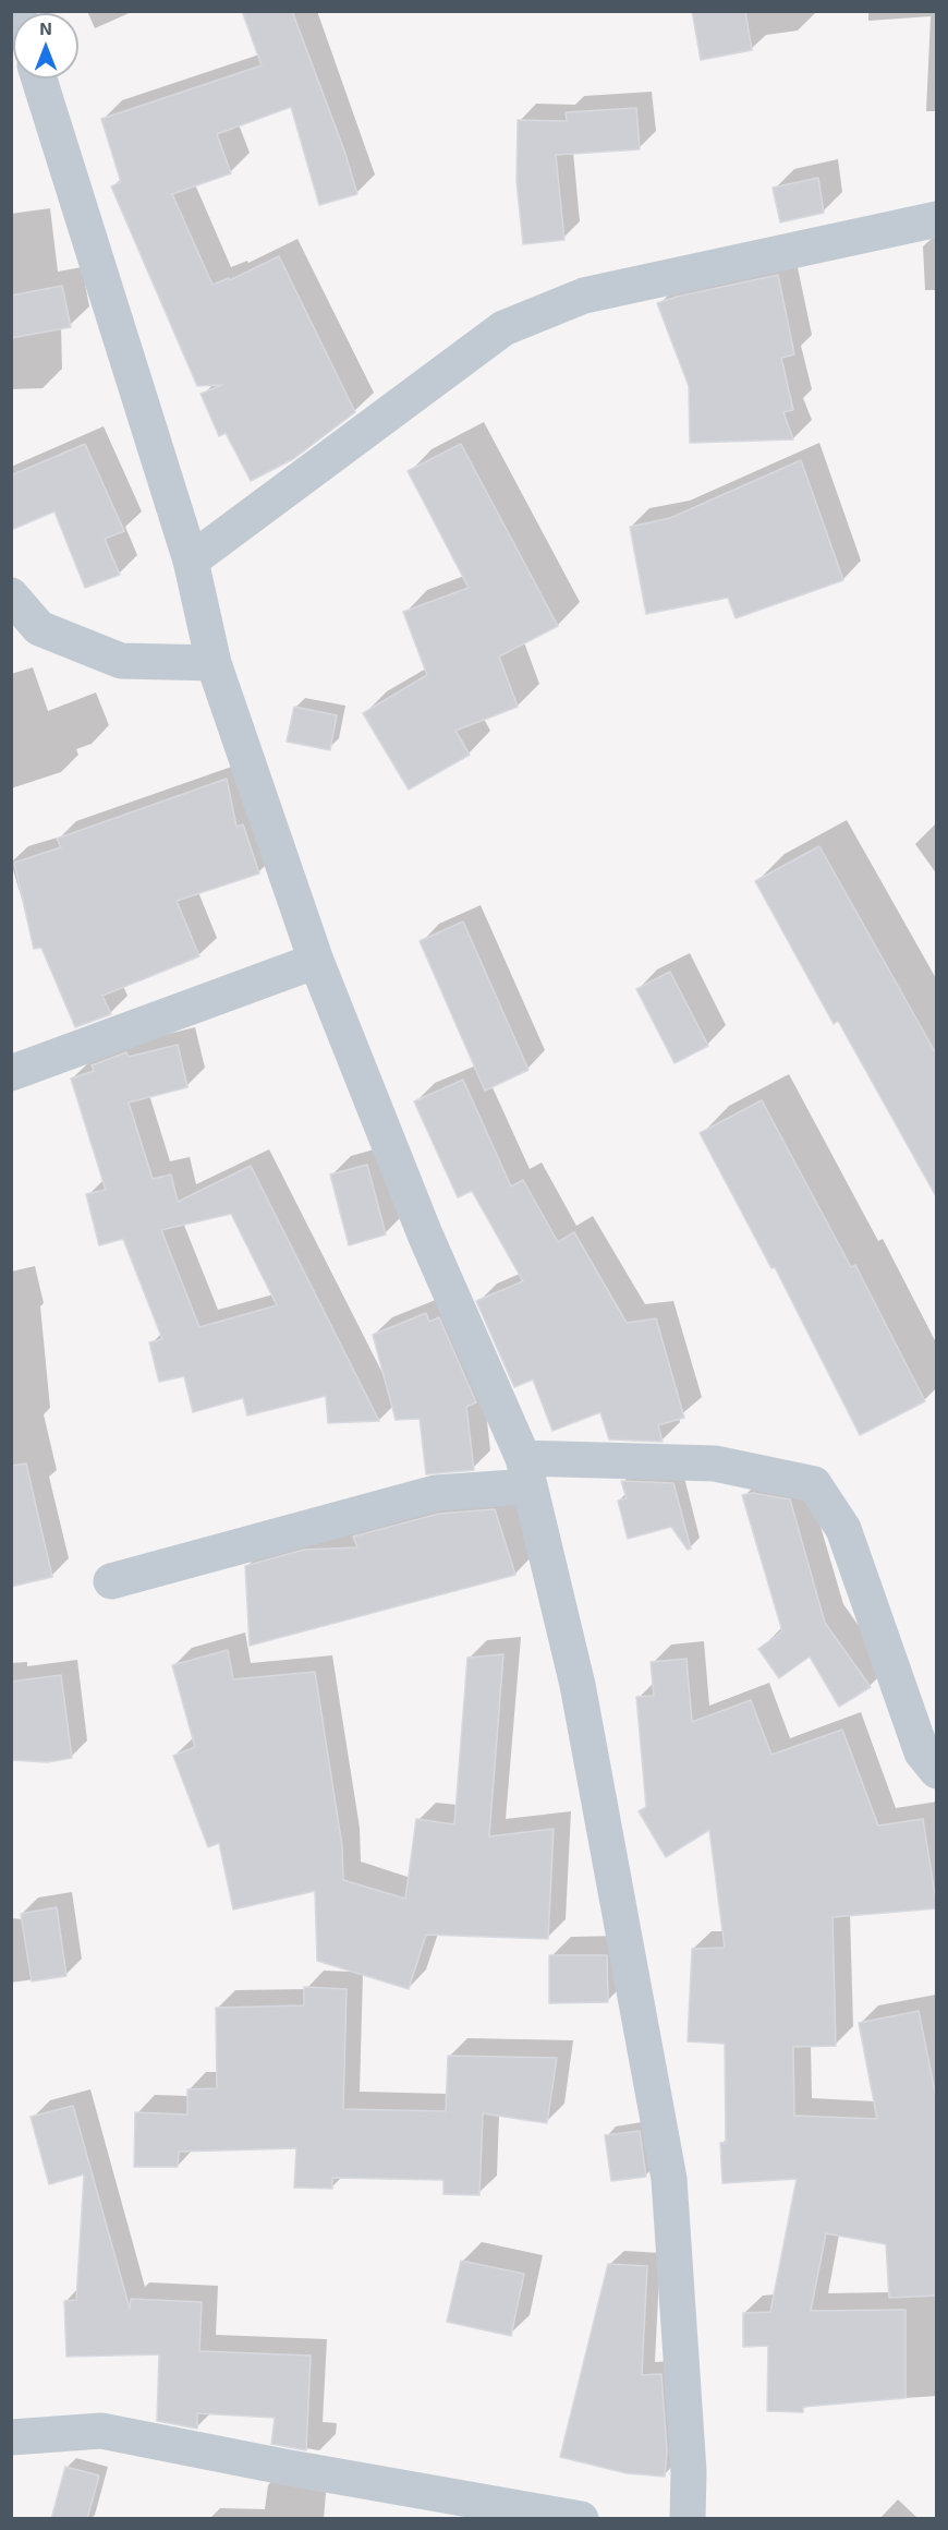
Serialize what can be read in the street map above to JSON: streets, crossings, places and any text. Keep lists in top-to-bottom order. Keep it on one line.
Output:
{"north":"top"}
